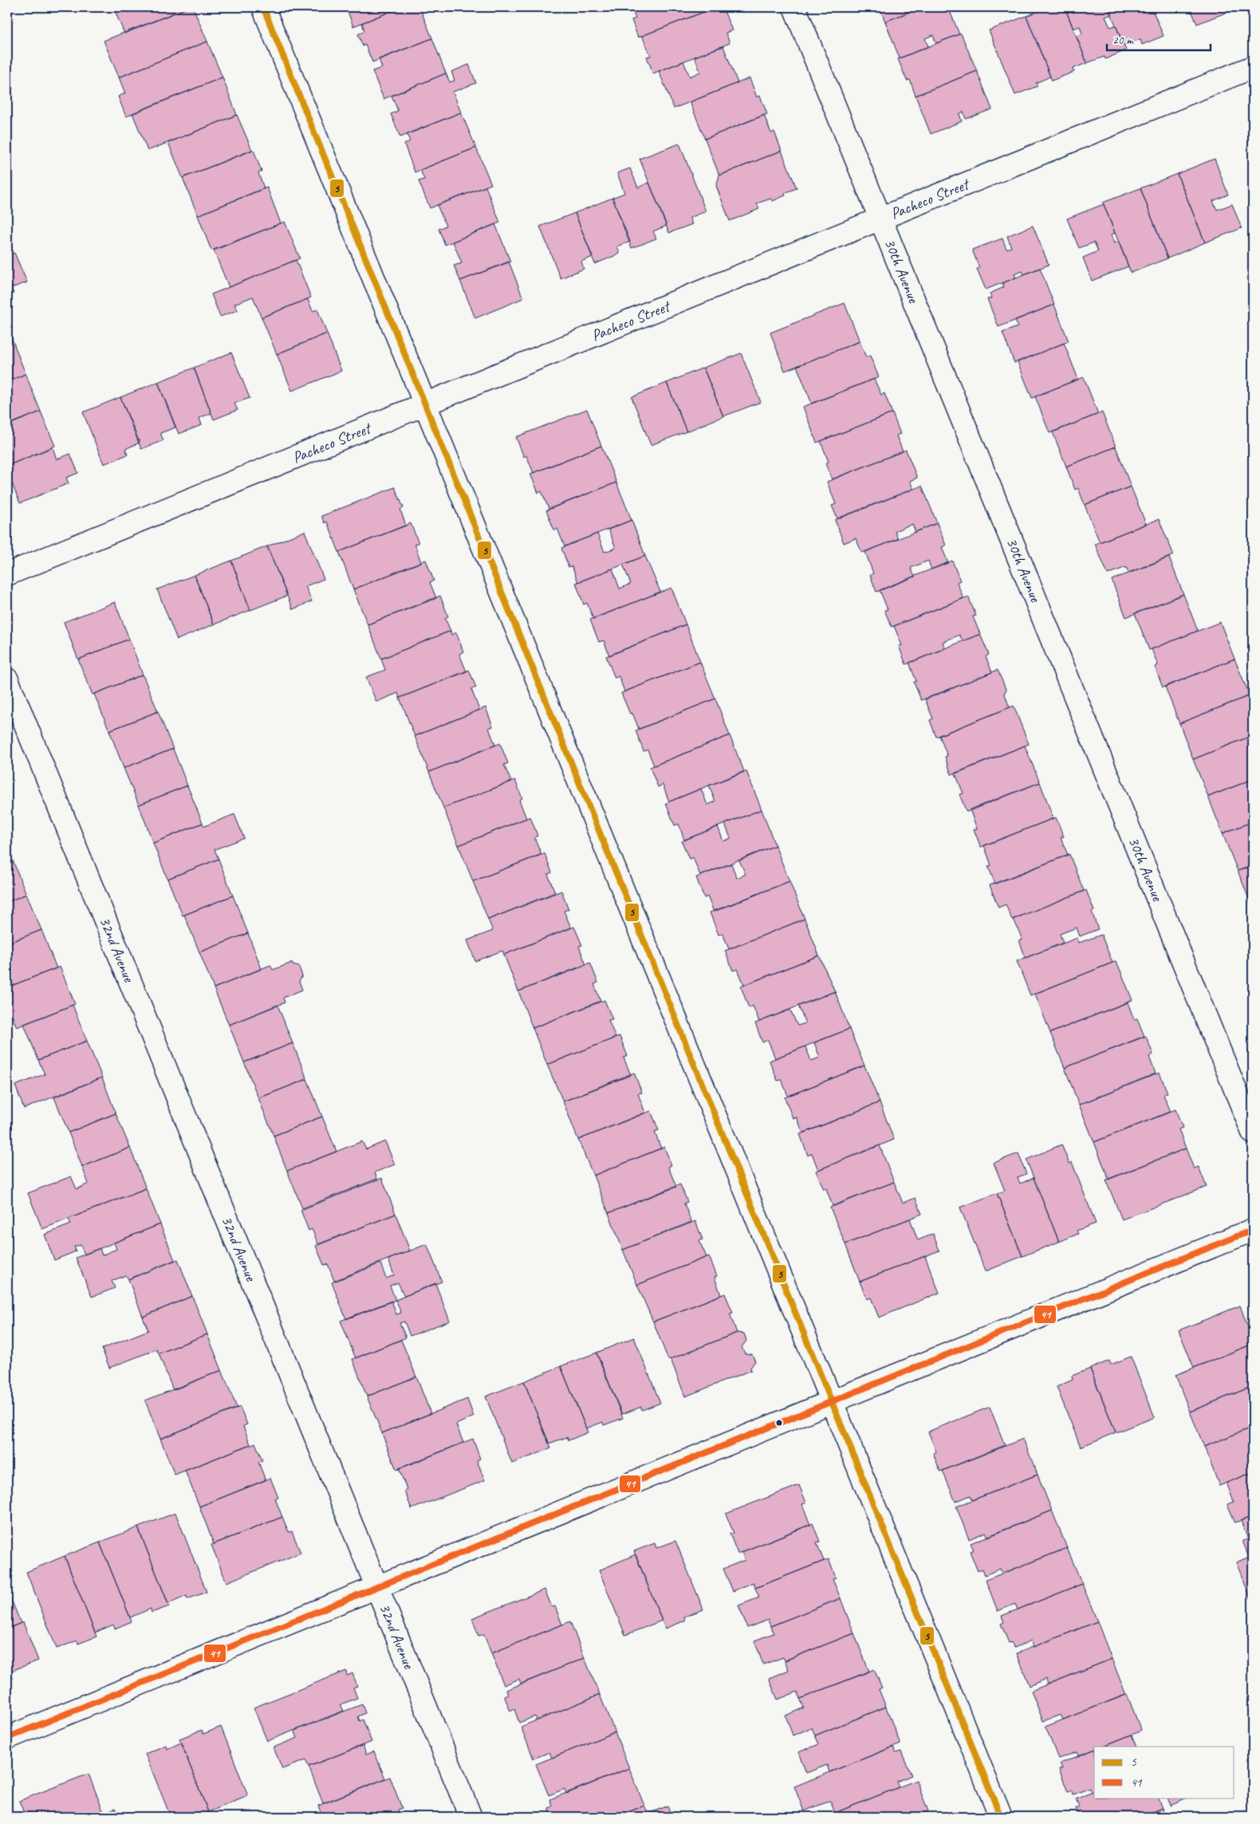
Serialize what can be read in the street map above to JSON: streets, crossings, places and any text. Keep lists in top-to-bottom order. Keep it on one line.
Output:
{"streets":{"street":["Pacheco Street","30th Avenue","32nd Avenue"]},"crossings":[["Pacheco Street","30th Avenue"]],"lines":["transit line 5","transit line 41"],"legend":["5","41"],"scale_bar":"20 m"}
